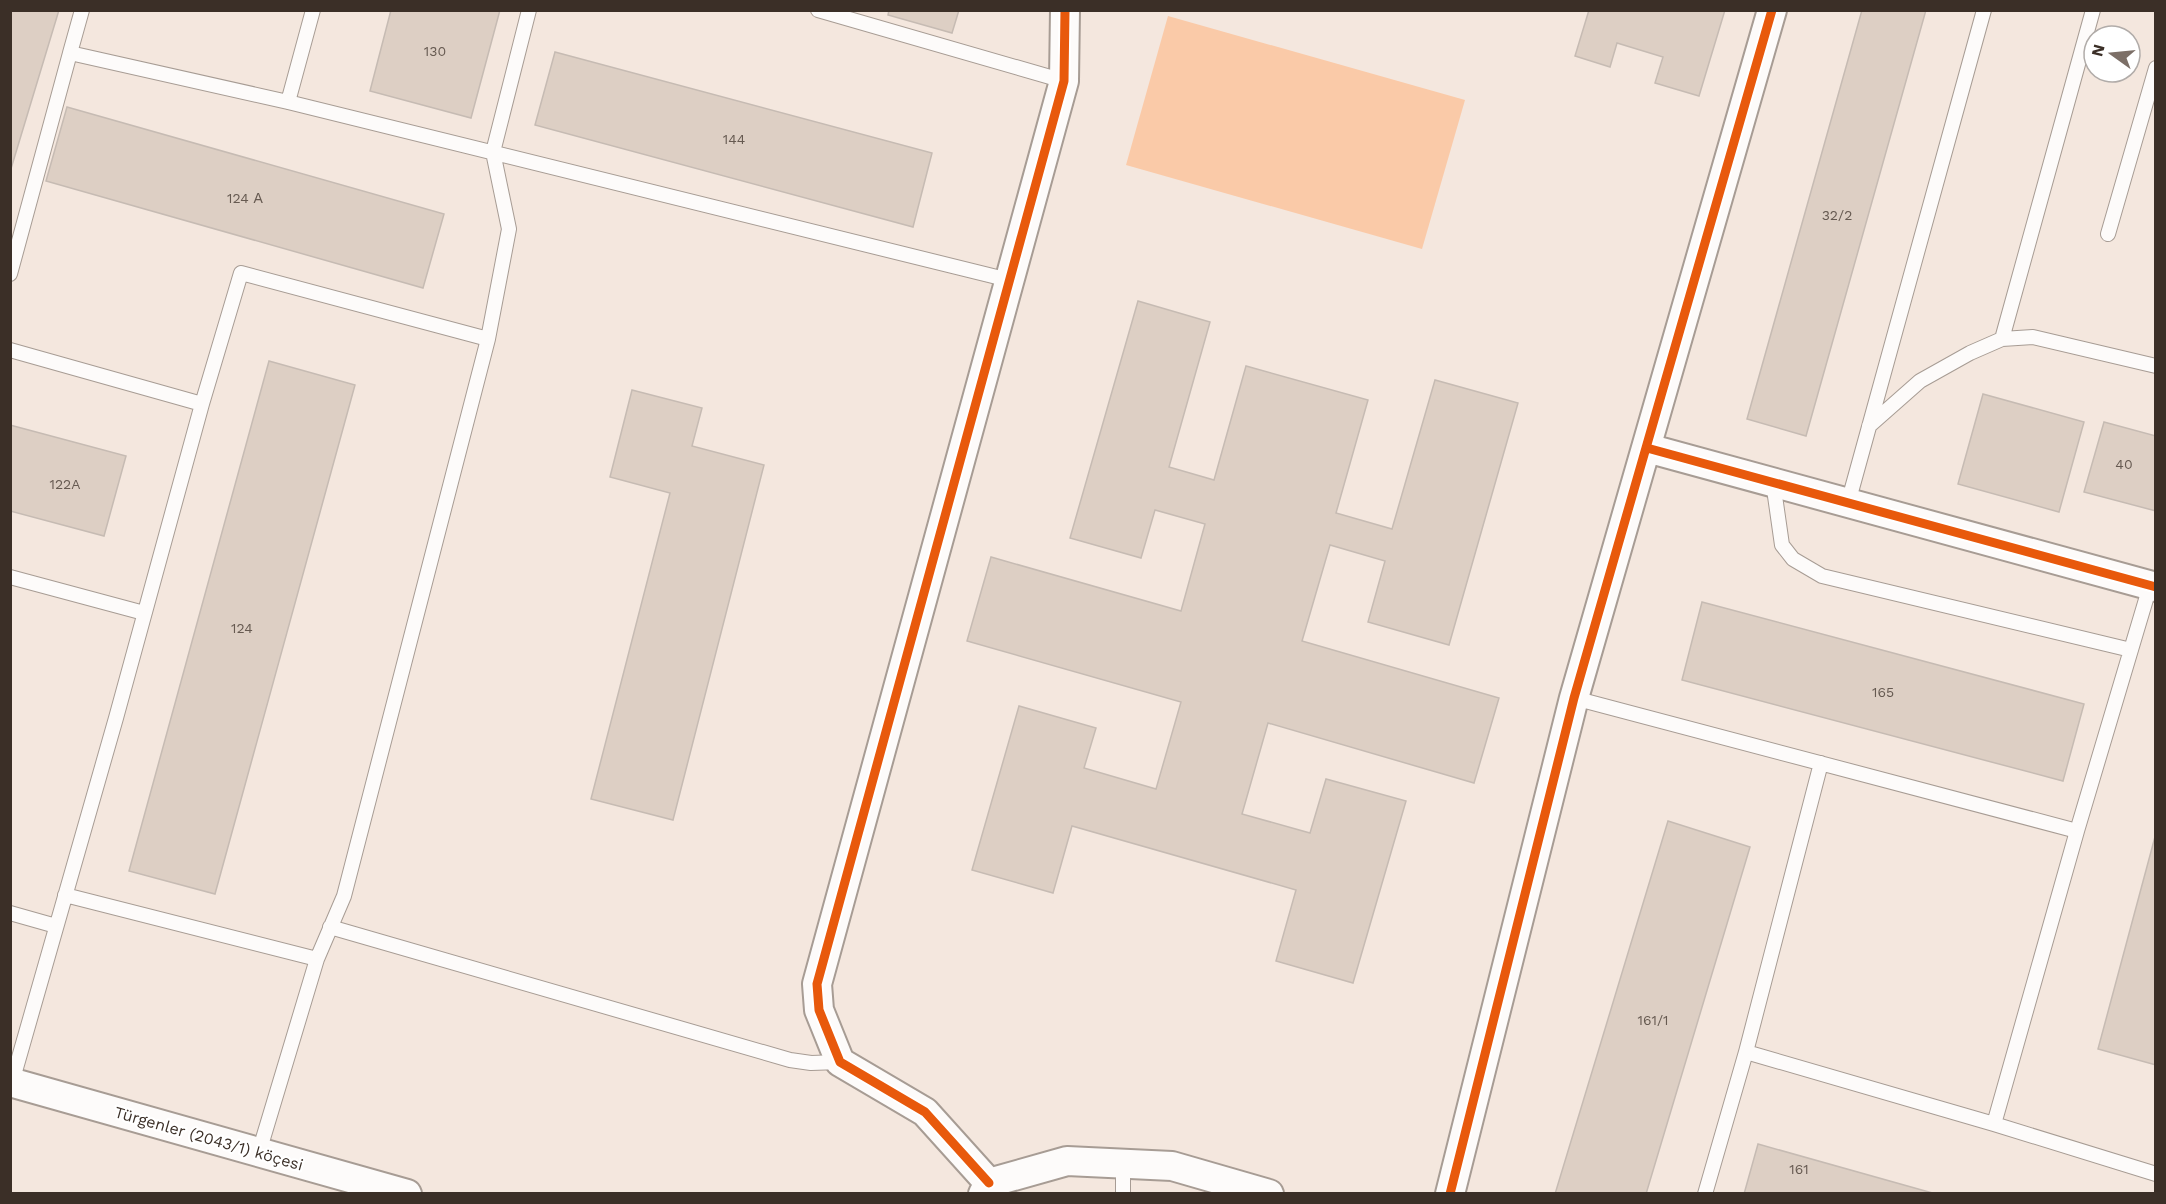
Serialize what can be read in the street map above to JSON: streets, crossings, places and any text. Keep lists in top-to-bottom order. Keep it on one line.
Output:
{"streets":{"street":["Türgenler (2043/1) köçesi"]},"house_numbers":["130","144","124 А","32/2","40","122A","124","165","161/1","161"],"north":"left"}
